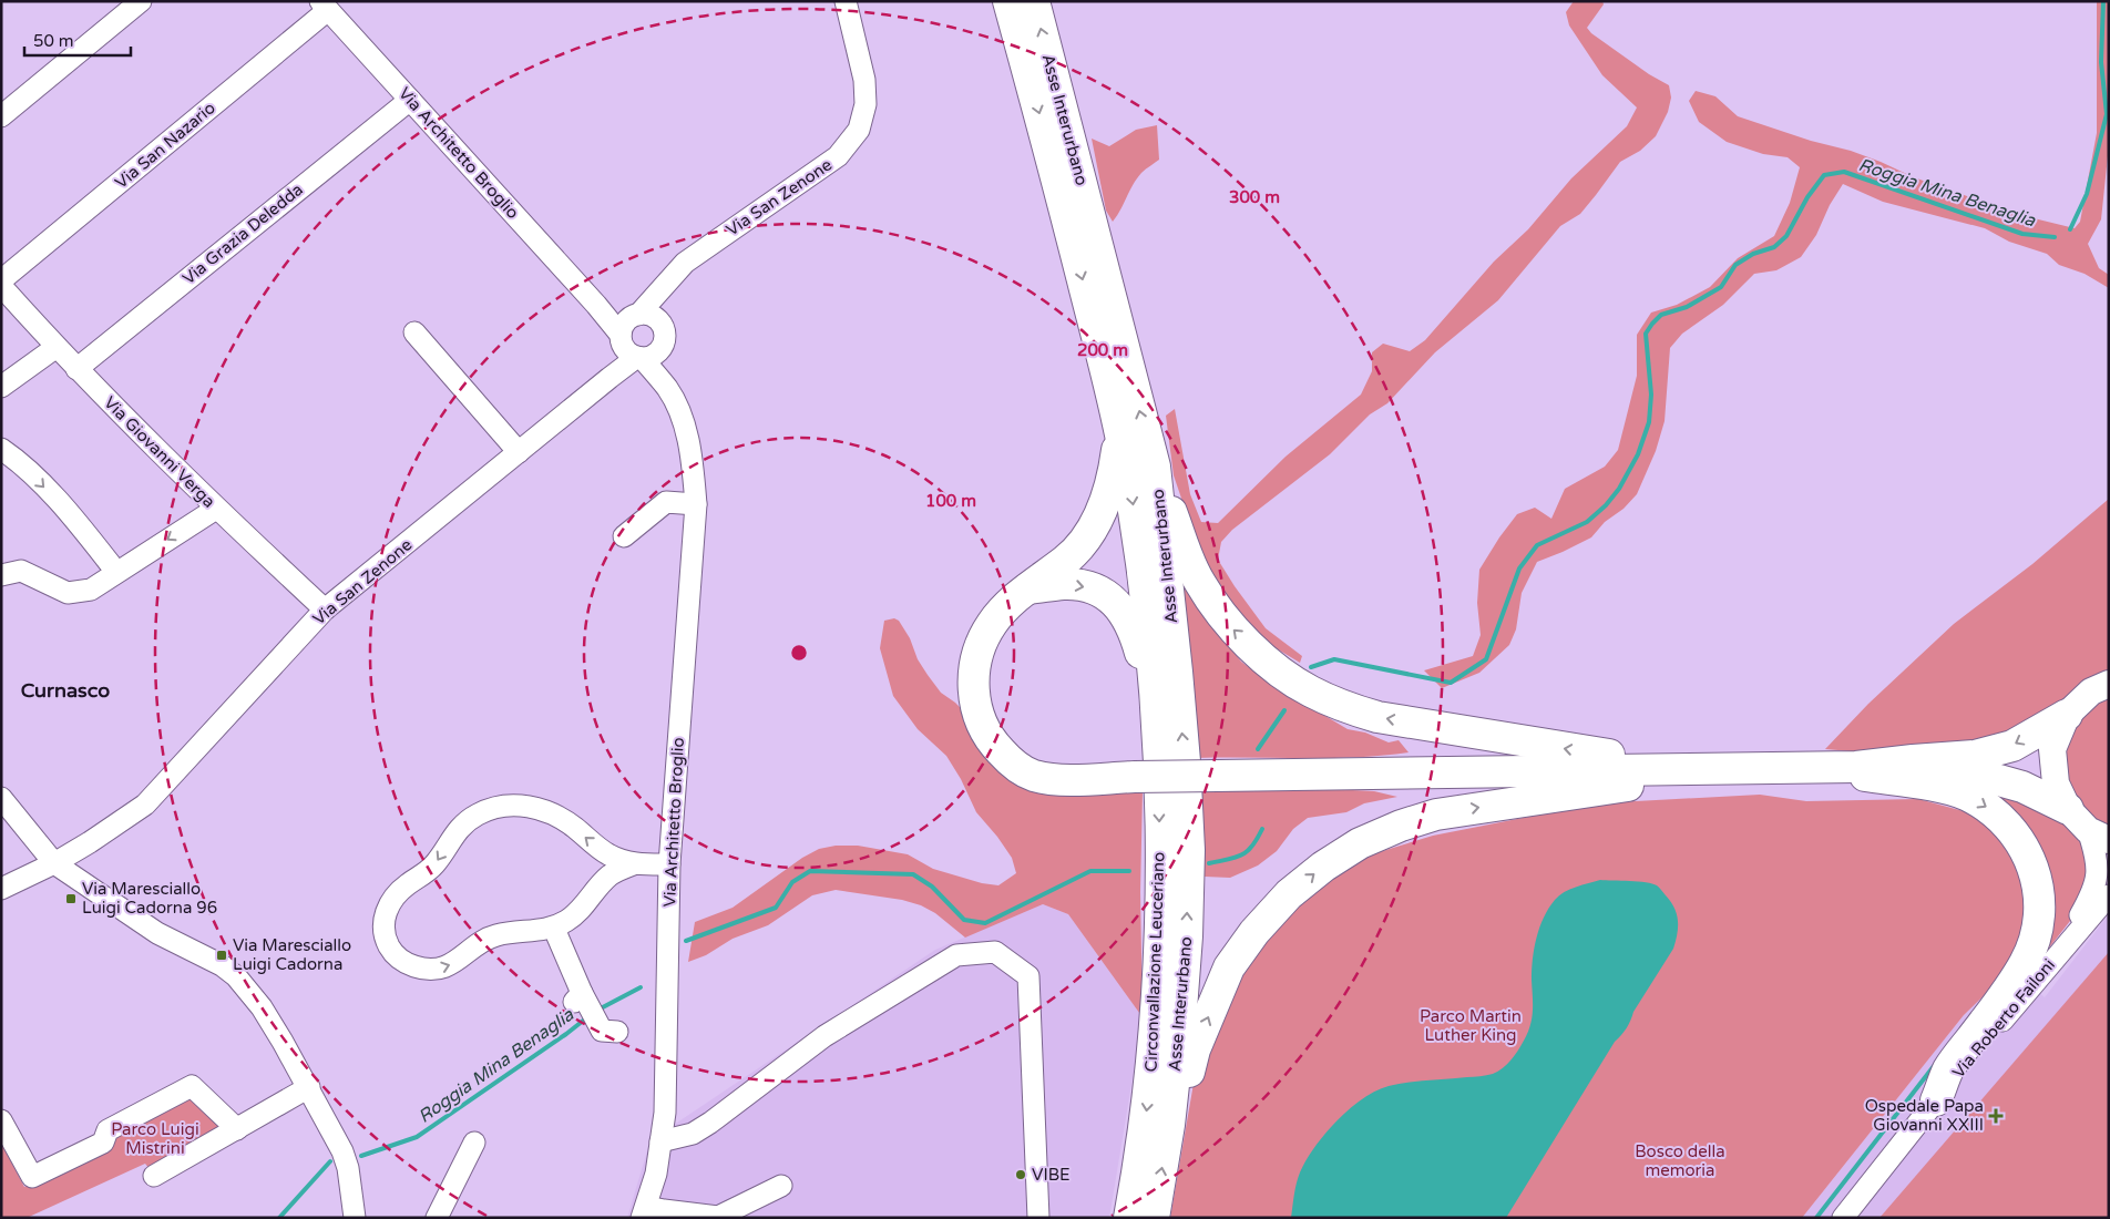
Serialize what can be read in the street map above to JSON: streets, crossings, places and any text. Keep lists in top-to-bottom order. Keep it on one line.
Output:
{"streets":{"highway":["Asse Interurbano","Circonvallazione Leuceriano"],"street":["Via San Nazario","Via Architetto Broglio","Via San Zenone","Via Grazia Deledda","Via Giovanni Verga","Via Roberto Failoni"]},"crossings":[["Asse Interurbano","Circonvallazione Leuceriano"],["Via San Nazario","Via Architetto Broglio"],["Via Architetto Broglio","Via San Zenone"],["Via Architetto Broglio","Via Grazia Deledda"],["Via San Zenone","Via Giovanni Verga"],["Via Grazia Deledda","Via Giovanni Verga"]],"one_way":["Circonvallazione Leuceriano"],"districts":["Curnasco"],"water":["Roggia Mina Benaglia"],"parks":["Parco Martin Luther King","Parco Luigi Mistrini","Bosco della memoria"],"places":{"transit":["Via Maresciallo Luigi Cadorna 96","Via Maresciallo Luigi Cadorna"],"health":["Ospedale Papa Giovanni XXIII"],"other":["VIBE"]},"scale_bar":"50 m","rings":["300 m","200 m","100 m"]}
